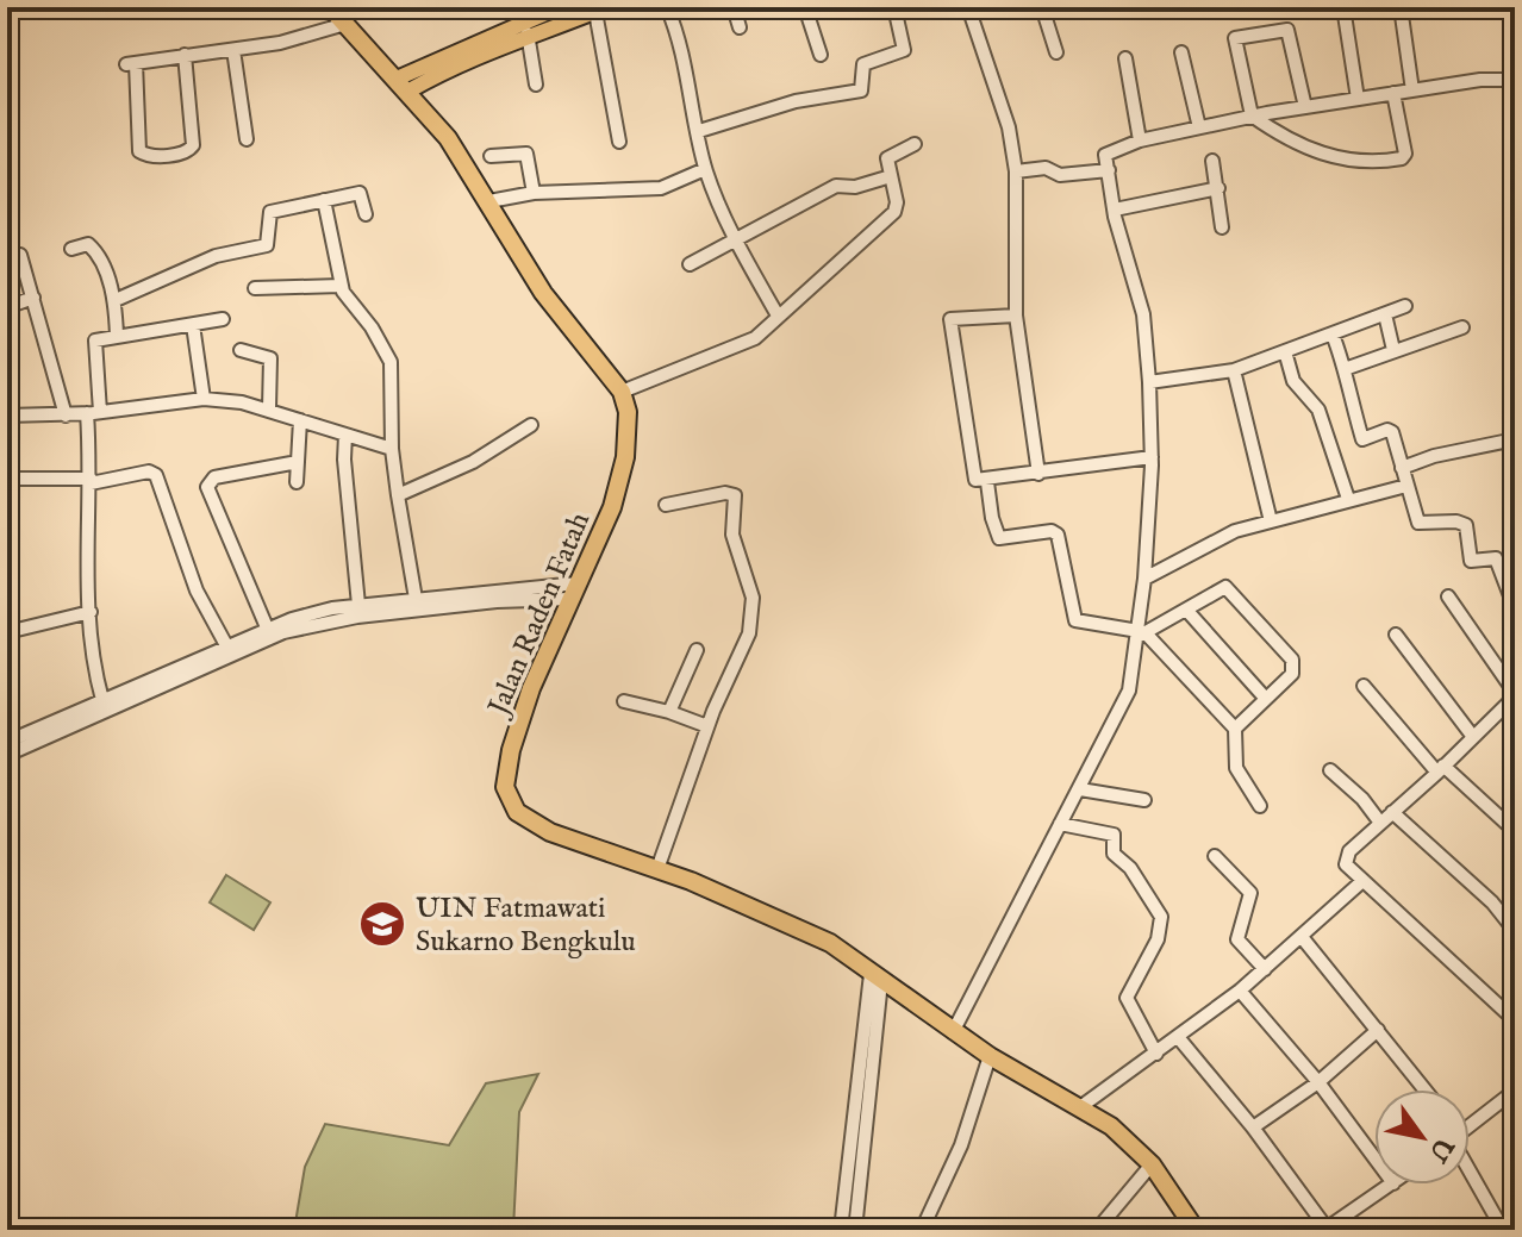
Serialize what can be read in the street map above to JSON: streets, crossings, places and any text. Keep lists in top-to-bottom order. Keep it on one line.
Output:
{"streets":{"highway":["Jalan Raden Fatah"]},"places":{"school or university":["UIN Fatmawati Sukarno Bengkulu"]},"north":"bottom right"}
